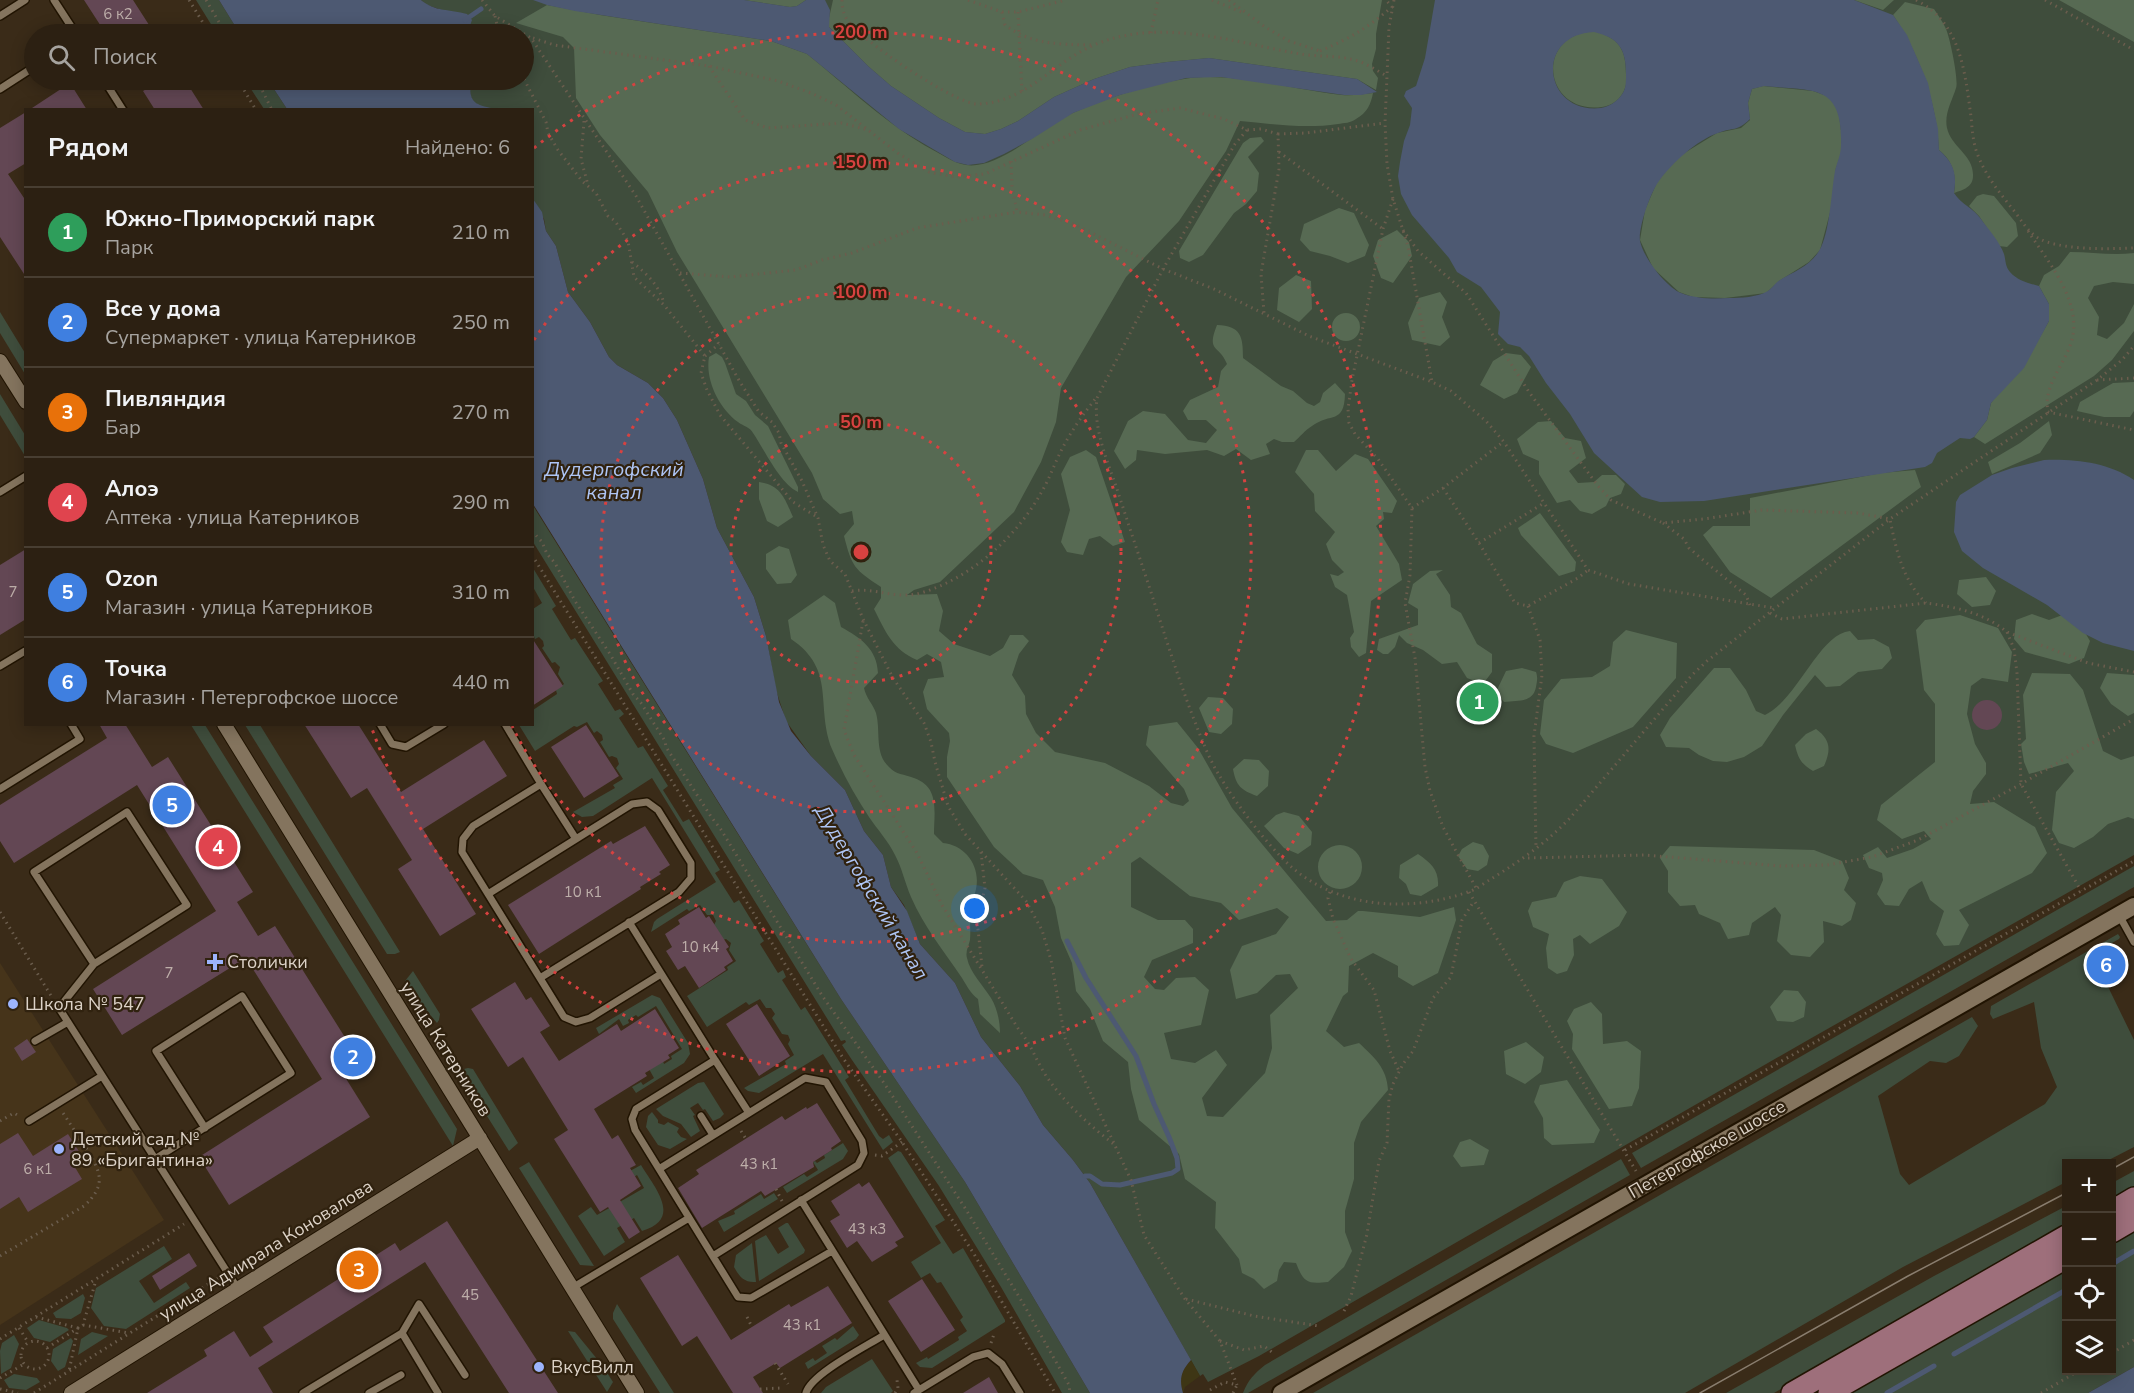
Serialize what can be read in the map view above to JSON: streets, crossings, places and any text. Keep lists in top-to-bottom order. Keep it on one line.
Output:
{"streets":{"street":["улица Катерников","Петергофское шоссе","улица Адмирала Коновалова"]},"crossings":[["улица Катерников","улица Адмирала Коновалова"]],"water":["Дудергофский канал"],"places":{"health":["Столички"],"other":["Школа № 547","Детский сад № 89 «Бригантина»","ВкусВилл"]},"house_numbers":["6 к2","7","10 к1","10 к4","7","43 к1","6 к1","43 к3","45","43 к1"],"page":{"search":"Поиск","heading":["Рядом","Найдено: 6"],"list":[{"mark":"1","name":"Южно-Приморский парк","note":"Парк","value":"210 m"},{"mark":"2","name":"Все у дома","note":"Супермаркет · улица Катерников","value":"250 m"},{"mark":"3","name":"Пивляндия","note":"Бар","value":"270 m"},{"mark":"4","name":"Алоэ","note":"Аптека · улица Катерников","value":"290 m"},{"mark":"5","name":"Ozon","note":"Магазин · улица Катерников","value":"310 m"},{"mark":"6","name":"Точка","note":"Магазин · Петергофское шоссе","value":"440 m"}],"pins":["1","5","4","6","2","3"],"map_buttons":["+","−"]},"rings":["200 m","150 m","100 m","50 m"]}
